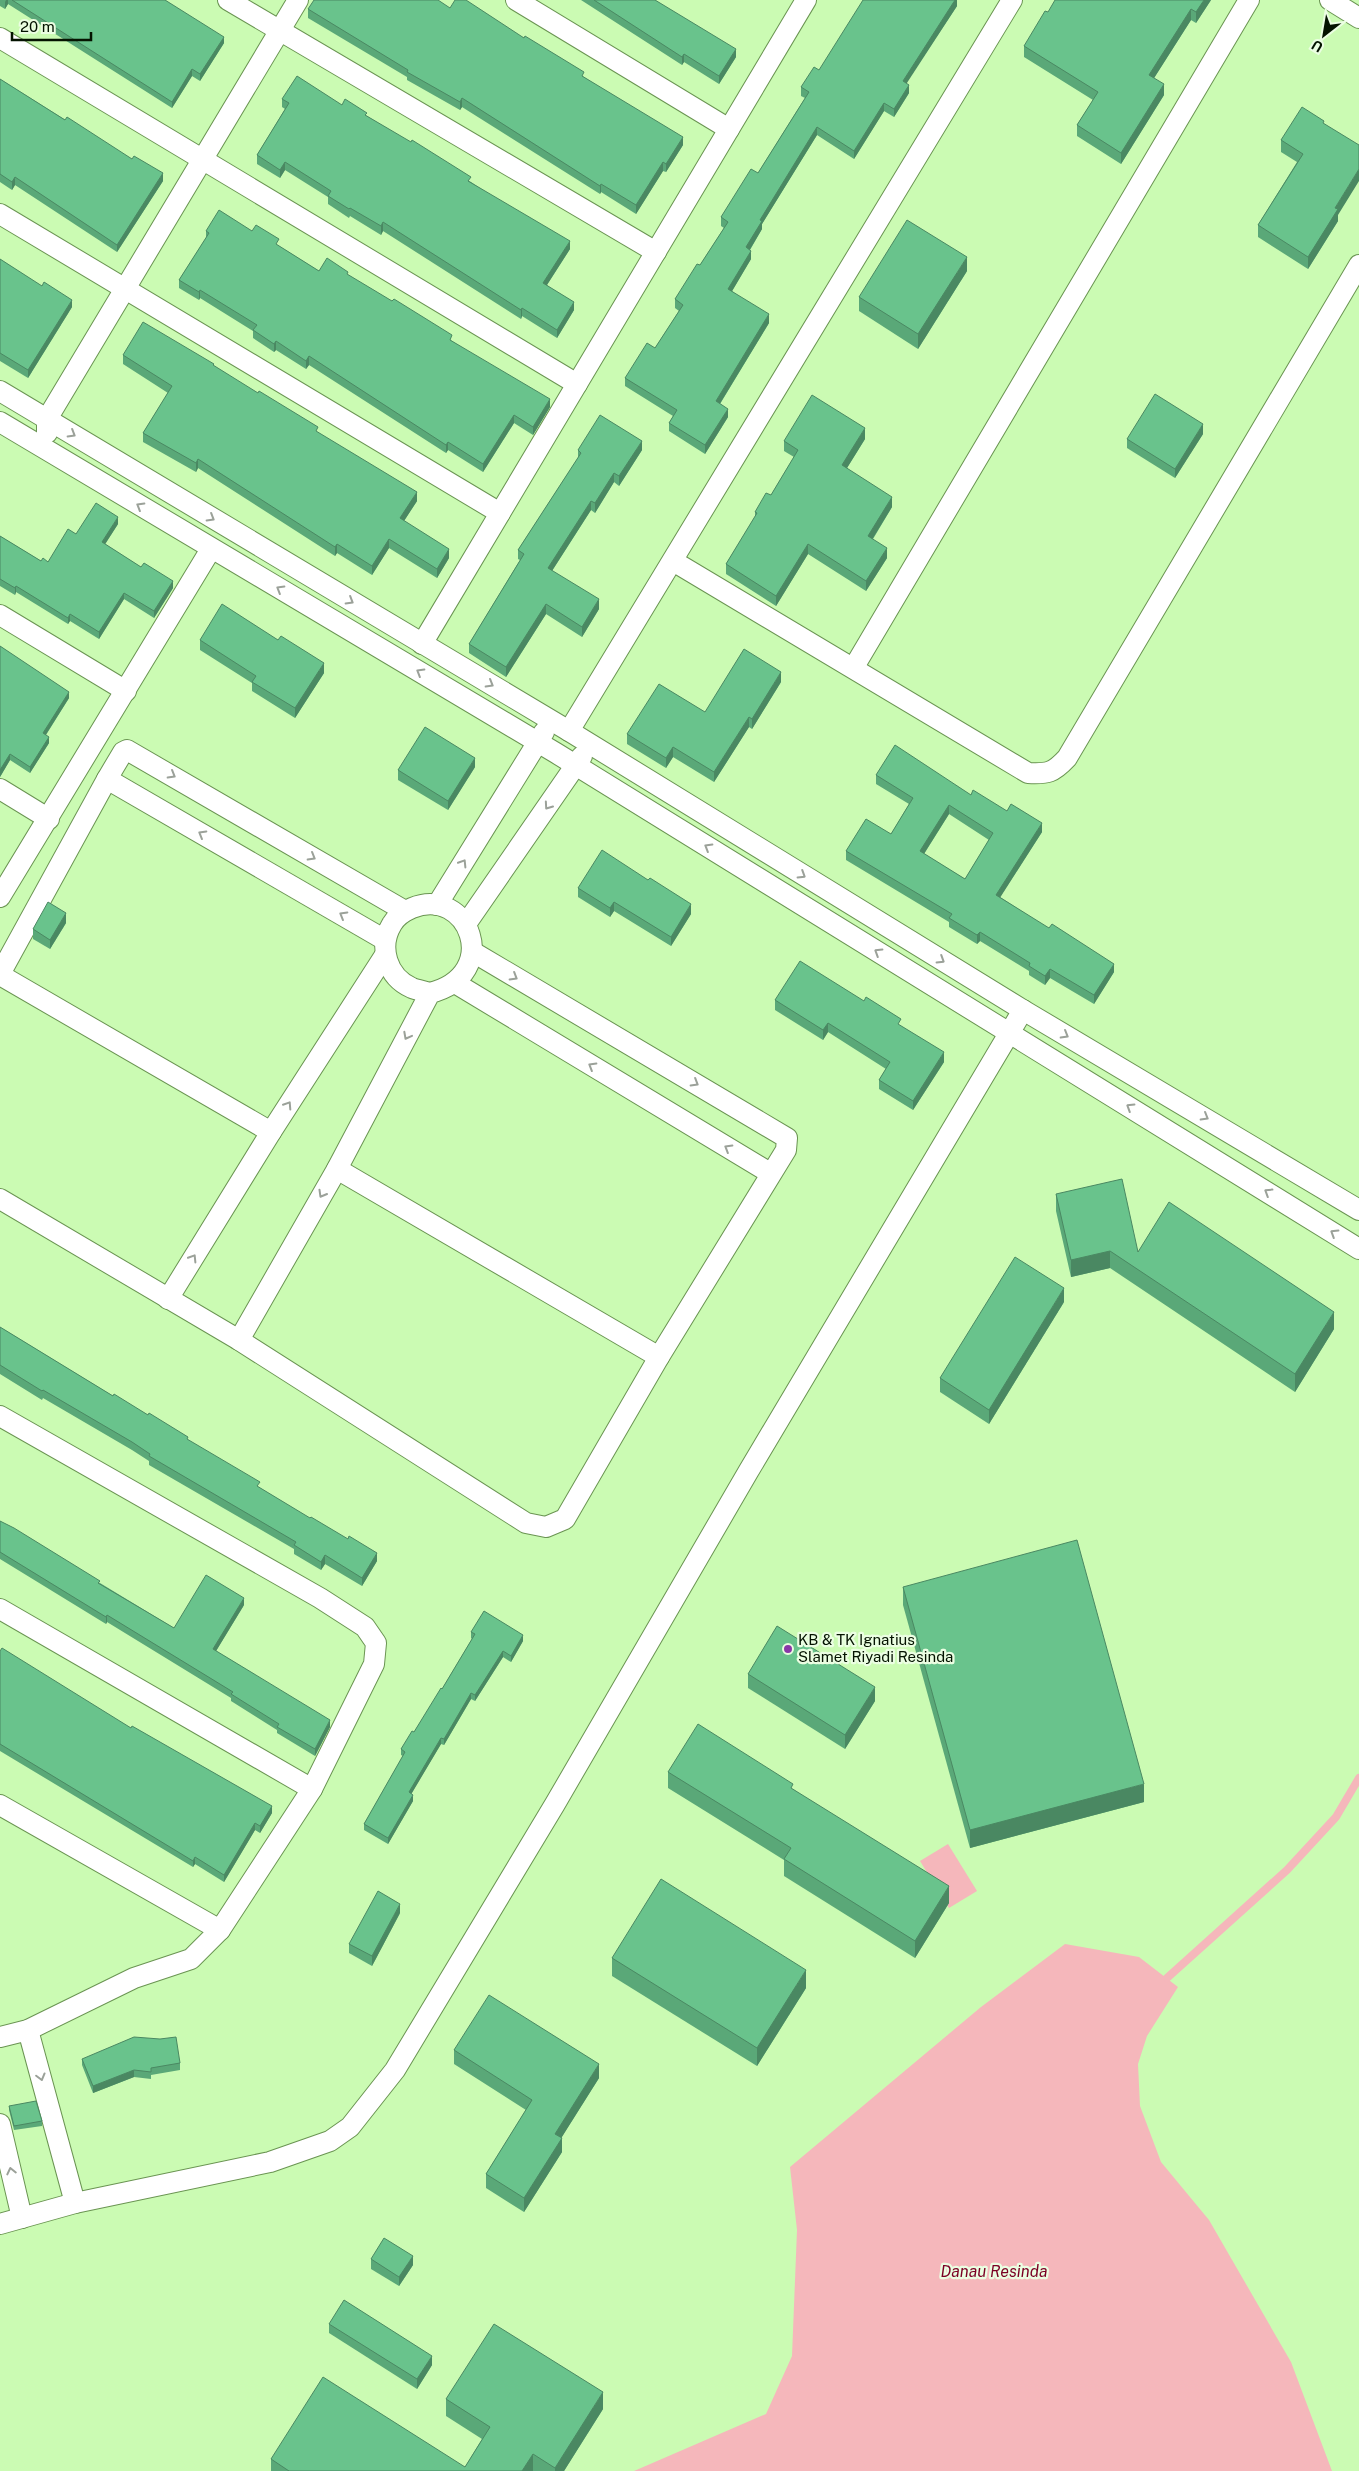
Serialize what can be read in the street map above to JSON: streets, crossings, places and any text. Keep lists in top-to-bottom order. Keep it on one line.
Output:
{"water":["Danau Resinda"],"places":["KB & TK Ignatius Slamet Riyadi Resinda"],"scale_bar":"20 m","north":"bottom left"}
